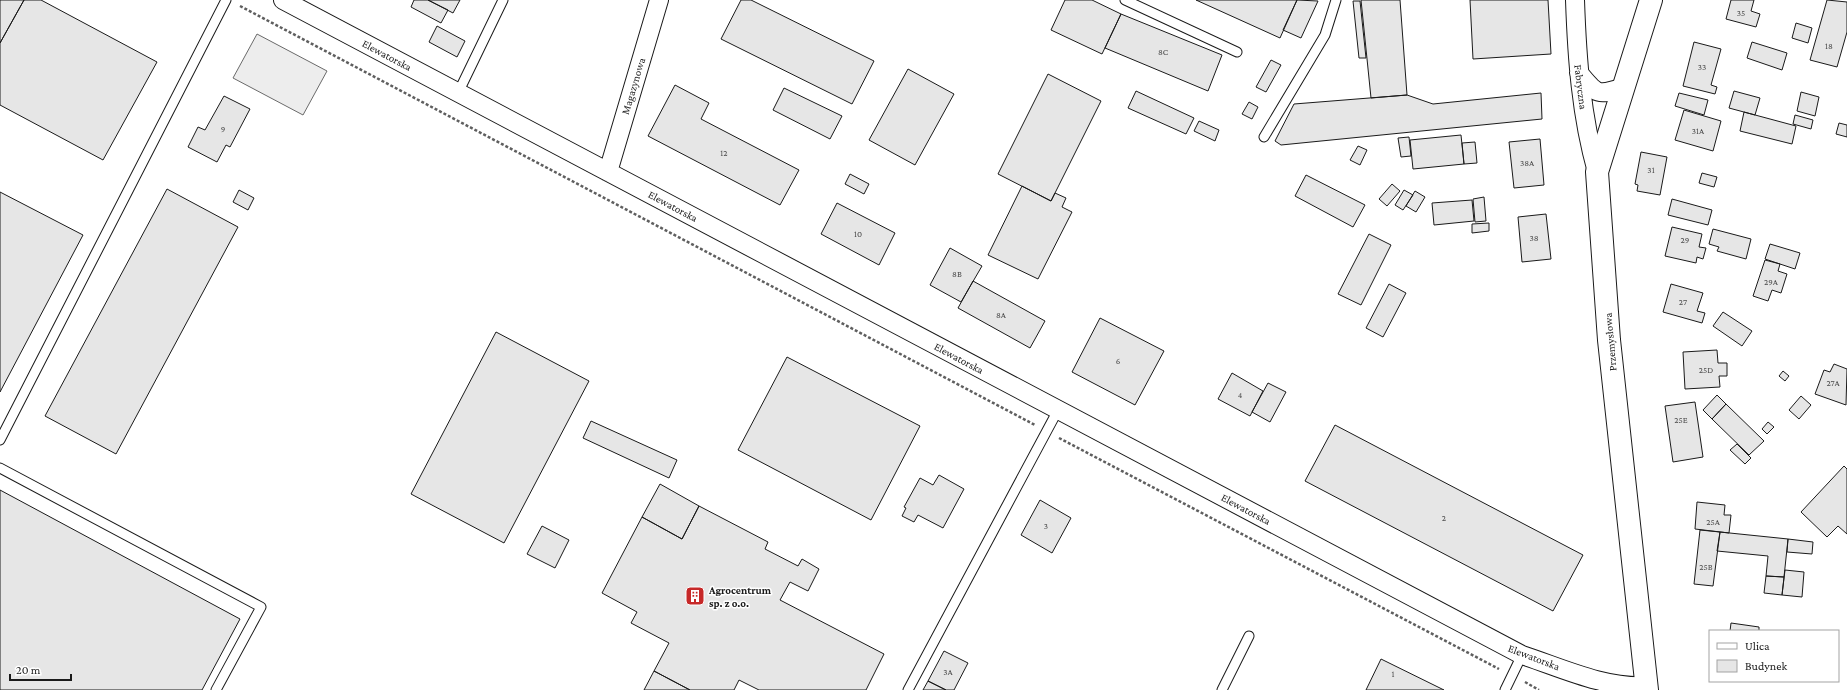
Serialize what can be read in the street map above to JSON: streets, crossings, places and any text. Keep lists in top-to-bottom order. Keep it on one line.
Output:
{"streets":{"street":["Elewatorska","Magazynowa","Fabryczna","Przemysłowa"]},"crossings":[["Elewatorska","Magazynowa"],["Elewatorska","Przemysłowa"],["Fabryczna","Przemysłowa"]],"places":{"building":["Agrocentrum sp. z o.o."]},"house_numbers":["35","18","8C","33","9","31A","12","38A","31","10","38","29","8B","29A","27","8A","6","25D","27A","4","25E","2","25A","3","25B","3A","1"],"legend":["Ulica","Budynek"],"scale_bar":"20 m"}
